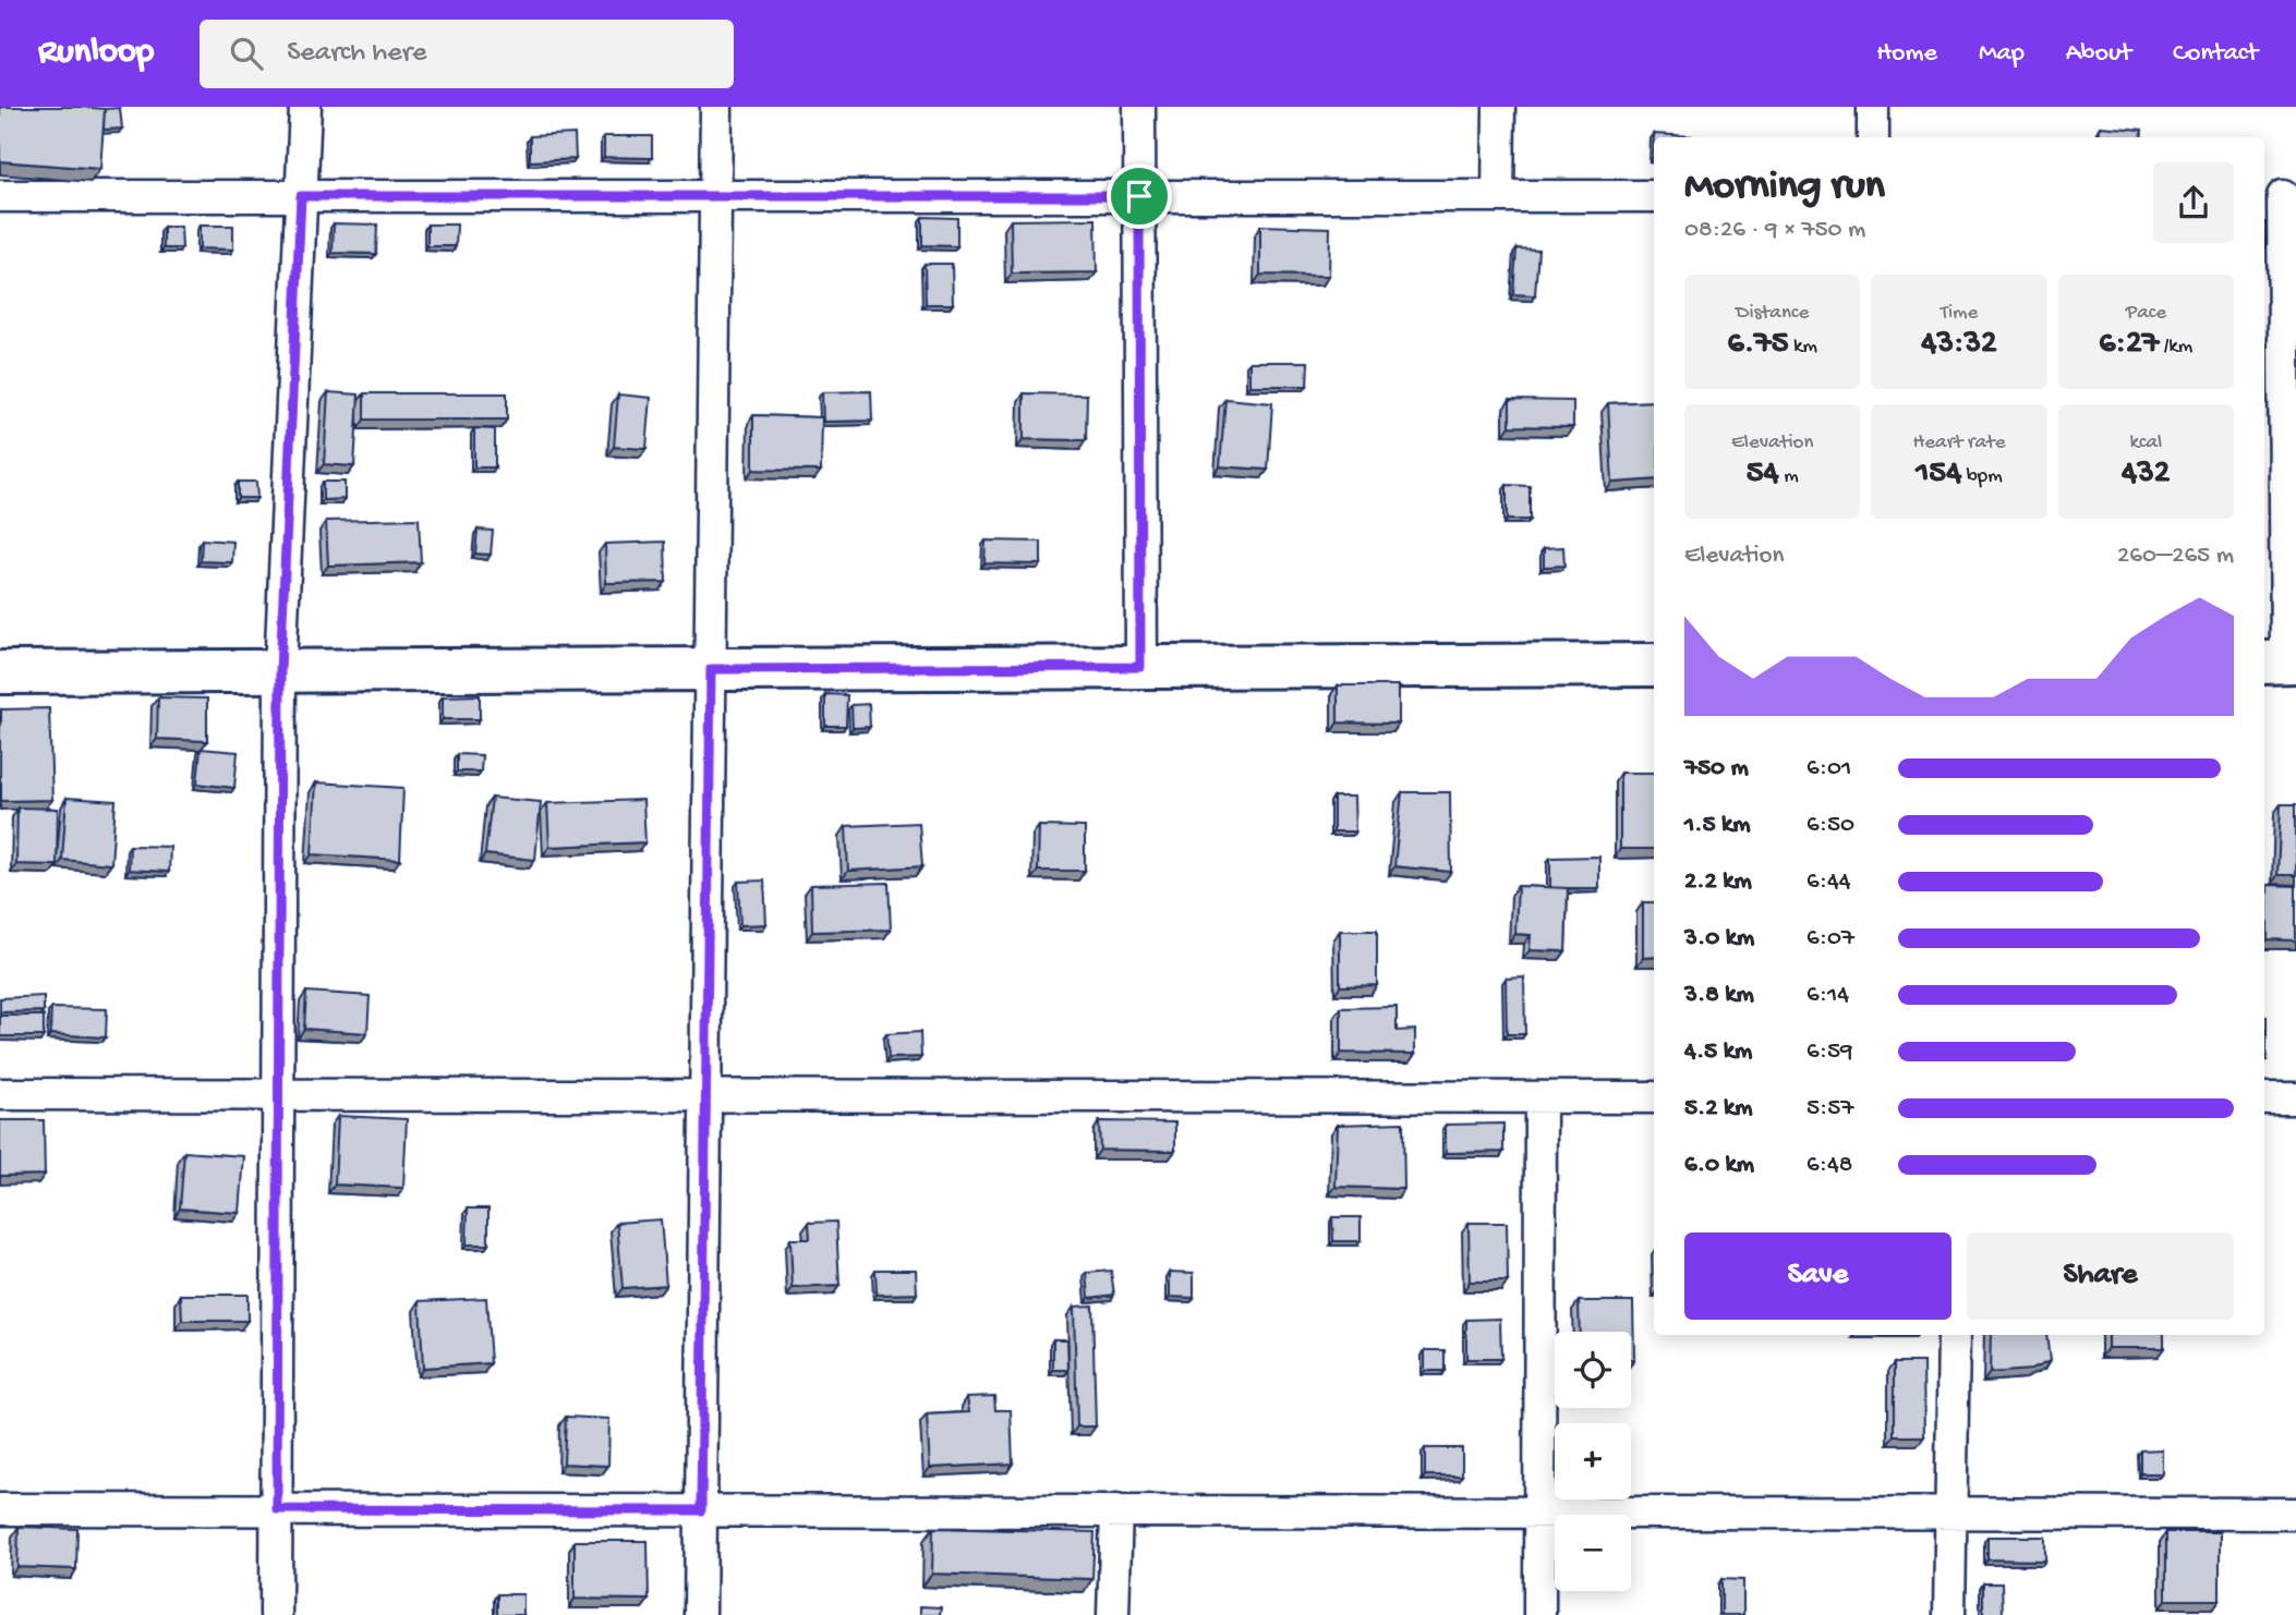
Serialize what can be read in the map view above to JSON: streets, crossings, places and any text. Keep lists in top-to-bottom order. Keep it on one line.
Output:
{"page":{"header":"Runloop","search":"Search here","nav":["Home","Map","About","Contact"],"heading":["Morning run","08:26 · 9 × 750 m"],"stats":[["Distance","6.75 km"],["Time","43:32"],["Pace","6:27 /km"],["Elevation","54 m"],["Heart rate","154 bpm"],["kcal","432"]],"chart":["Elevation","260–265 m"],"list":[{"name":"750 m","note":"6:01"},{"name":"1.5 km","note":"6:50"},{"name":"2.2 km","note":"6:44"},{"name":"3.0 km","note":"6:07"},{"name":"3.8 km","note":"6:14"},{"name":"4.5 km","note":"6:59"},{"name":"5.2 km","note":"5:57"},{"name":"6.0 km","note":"6:48"}],"buttons":["Save","Share"],"map_buttons":["+","−"]}}
